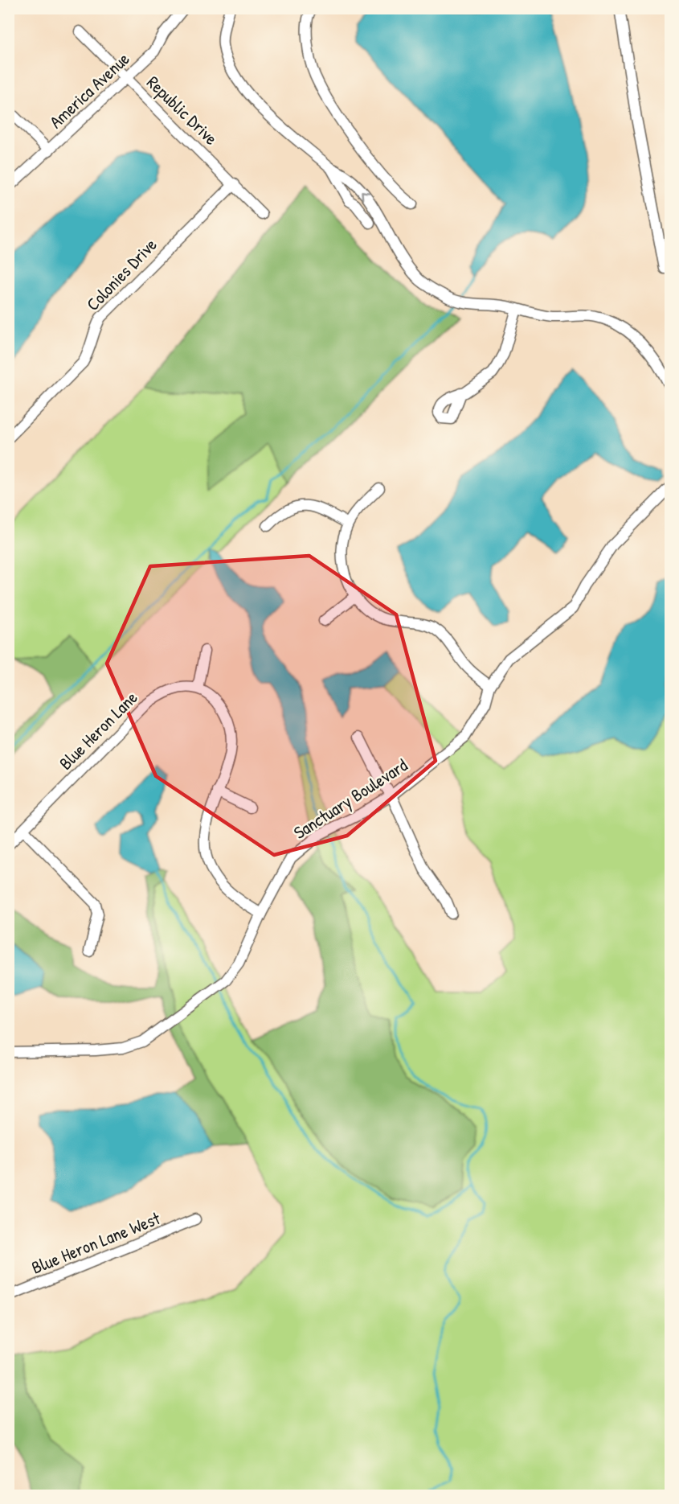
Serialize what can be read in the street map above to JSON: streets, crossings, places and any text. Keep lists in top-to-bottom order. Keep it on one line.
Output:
{"streets":{"street":["America Avenue","Republic Drive","Colonies Drive","Blue Heron Lane","Sanctuary Boulevard","Blue Heron Lane West"]},"crossings":[["America Avenue","Republic Drive"],["Republic Drive","Colonies Drive"]]}
